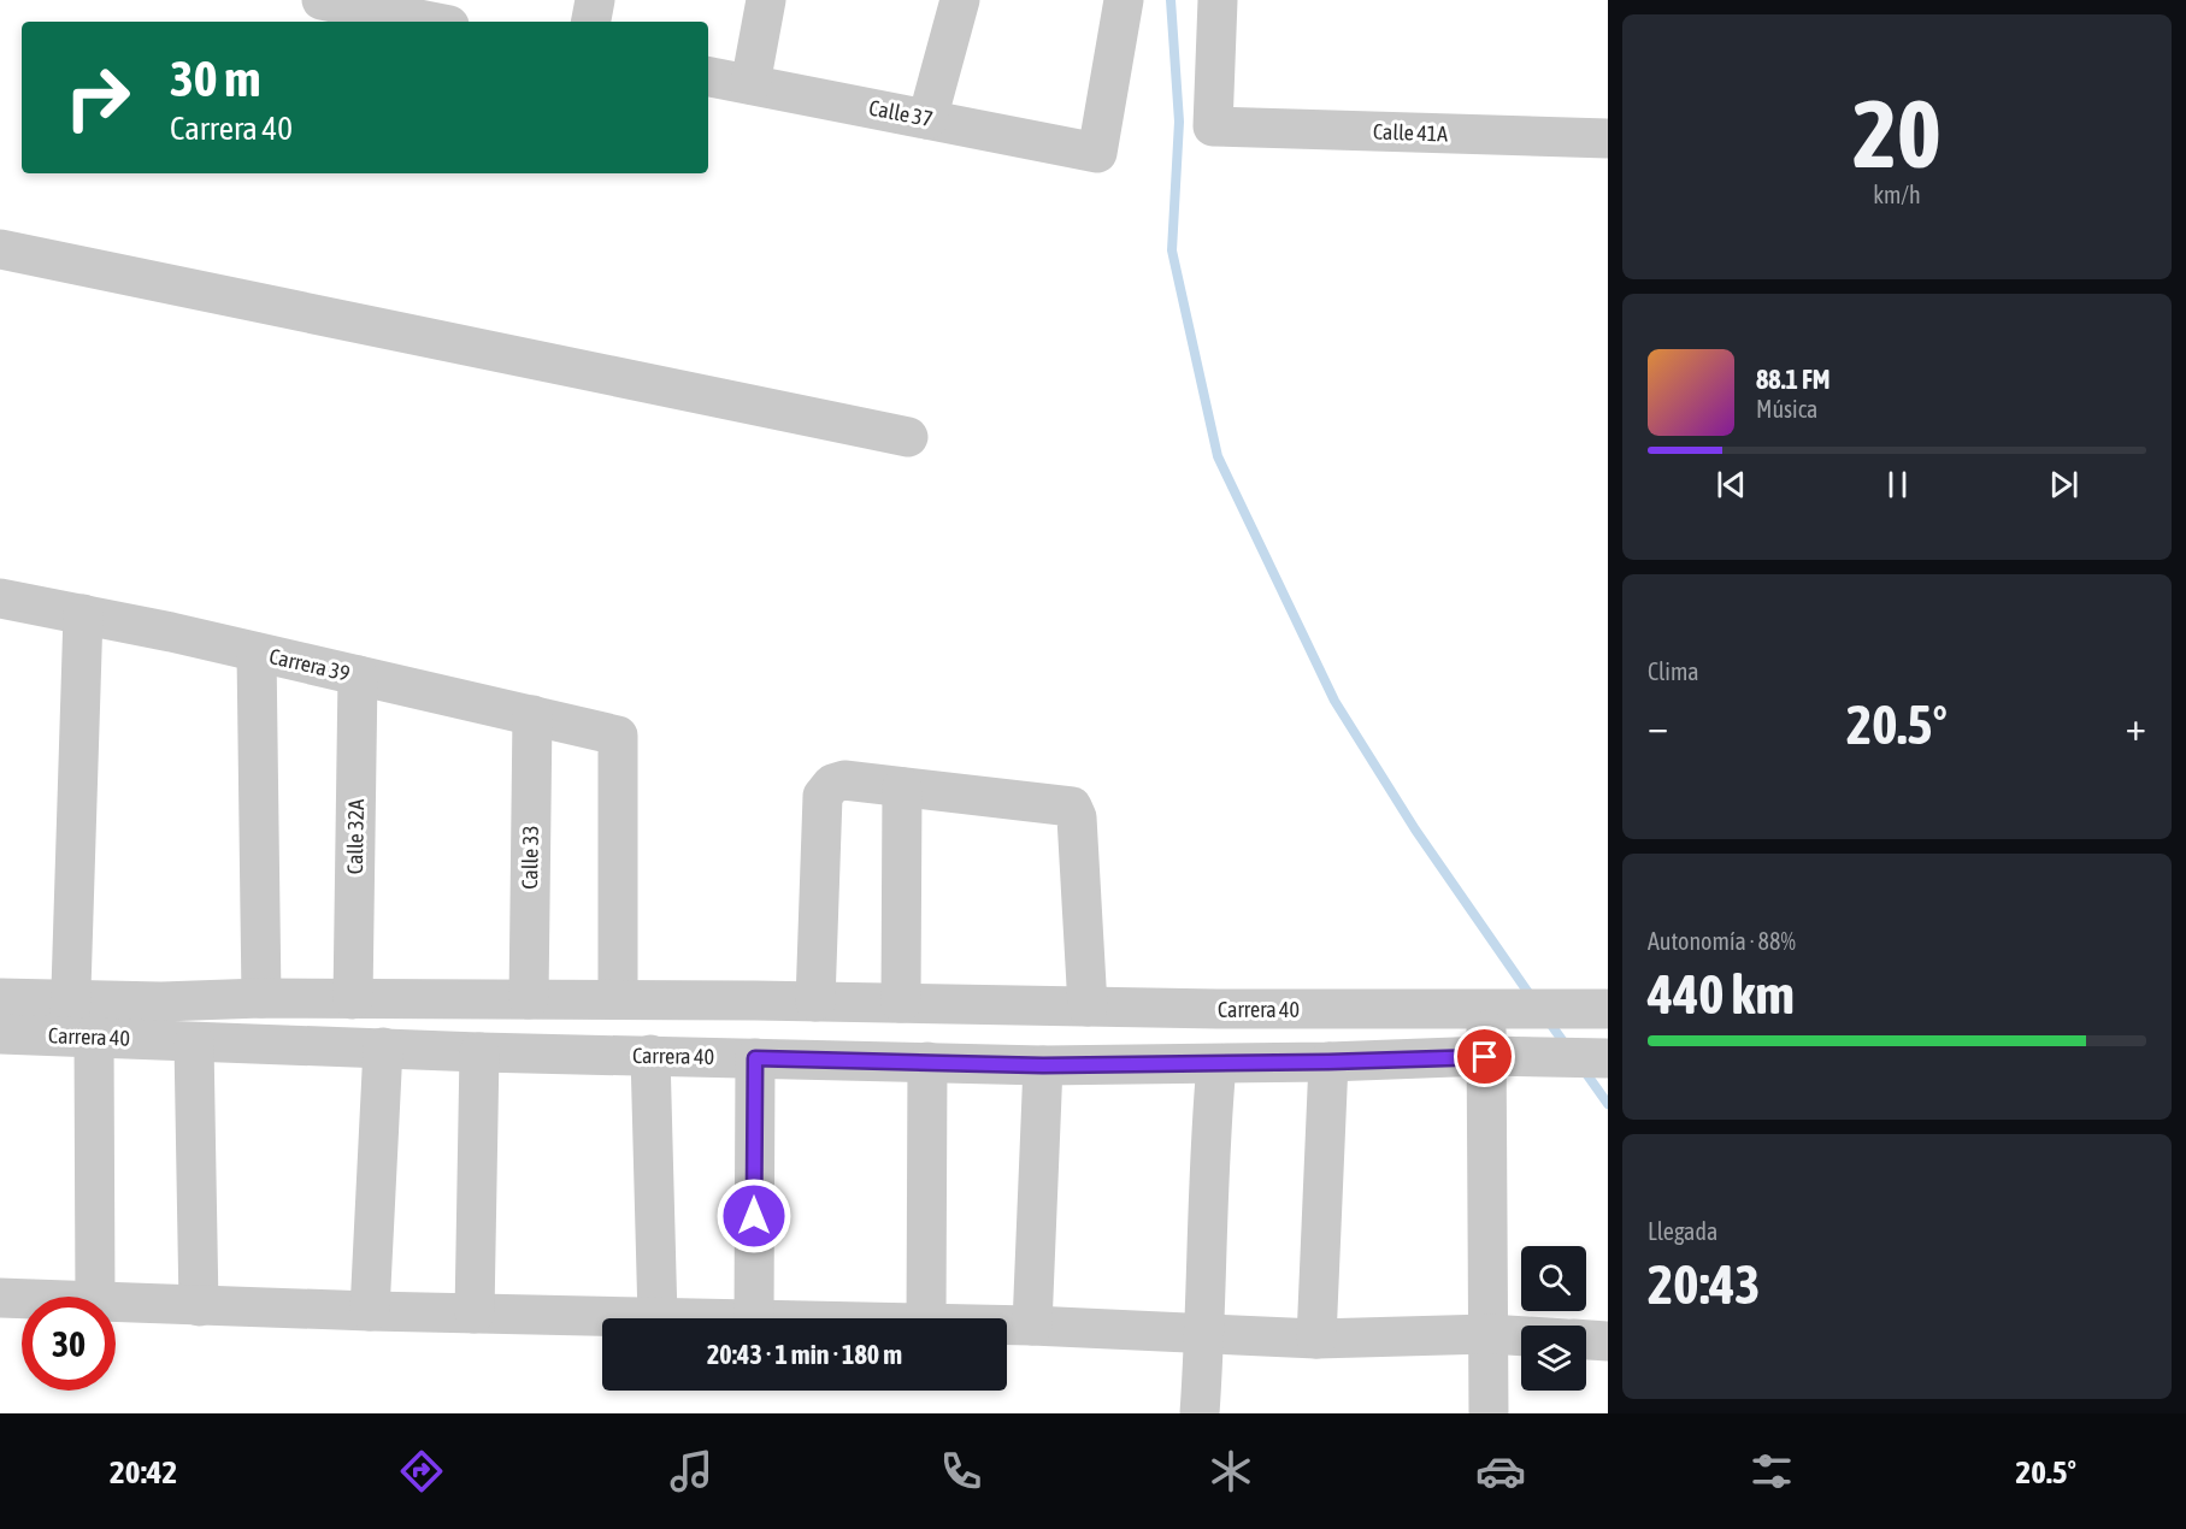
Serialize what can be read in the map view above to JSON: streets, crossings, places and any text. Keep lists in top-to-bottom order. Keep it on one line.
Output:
{"streets":{"street":["Calle 37","Calle 41A","Carrera 39","Calle 32A","Calle 33","Carrera 40"]},"crossings":[["Carrera 39","Calle 32A"],["Carrera 39","Calle 33"],["Carrera 39","Carrera 40"],["Calle 32A","Carrera 40"],["Calle 33","Carrera 40"]],"page":{"tile":[["20","km/h"],"Clima",["Autonomía · 88%","440 km"],["Llegada","20:43"]],"turn":["30 m","Carrera 40"],"song":["88.1 FM","Música"],"heat":["−","20.5°","+"],"limit":"30","trip":"20:43 · 1 min · 180 m","tabs":["20:42","20.5°"]}}
